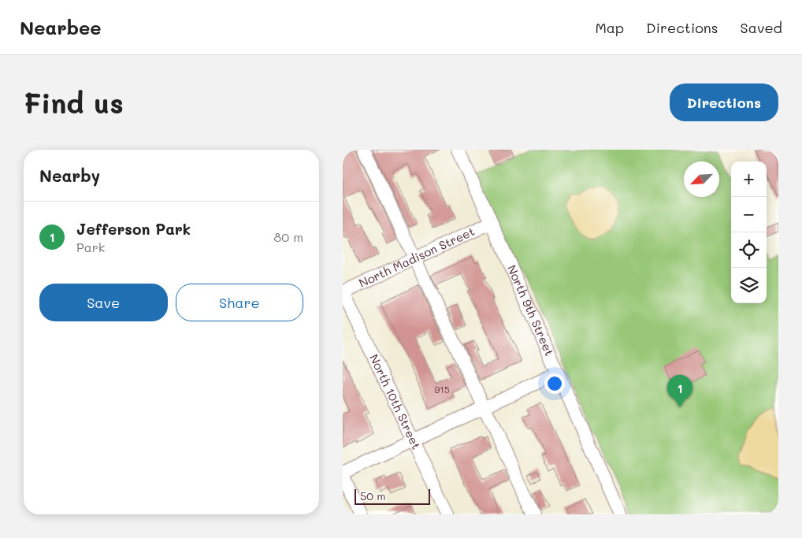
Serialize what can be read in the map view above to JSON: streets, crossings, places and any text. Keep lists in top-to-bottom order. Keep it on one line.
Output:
{"streets":{"street":["North Madison Street","North 9th Street","North 10th Street"]},"crossings":[["North Madison Street","North 9th Street"],["North Madison Street","North 10th Street"]],"house_numbers":["915"],"scale_bar":"50 m","north":"bottom left","page":{"header":"Nearbee","nav":["Map","Directions","Saved"],"buttons":["Directions",["Save","Share"]],"title":"Find us","heading":"Nearby","map_buttons":["+","−"],"list":[{"mark":"1","name":"Jefferson Park","note":"Park","value":"80 m"}],"pins":"1","scale":"50 m"}}
